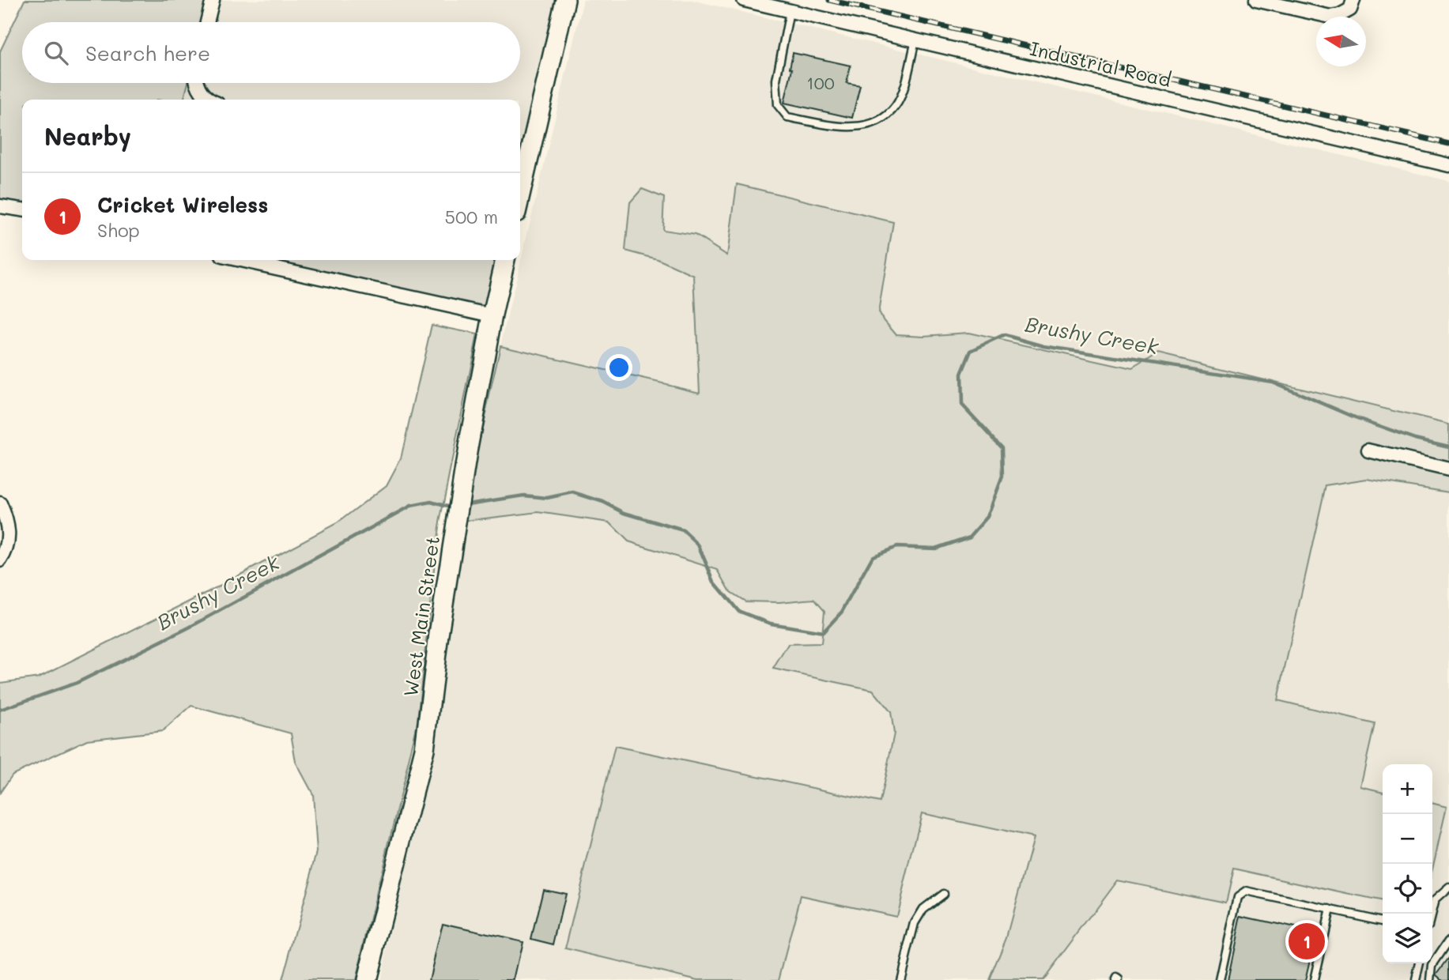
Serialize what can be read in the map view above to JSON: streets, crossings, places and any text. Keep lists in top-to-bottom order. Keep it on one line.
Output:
{"streets":{"main road":["West Main Street"],"street":["Industrial Road"]},"water":["Brushy Creek"],"house_numbers":["100"],"north":"left","page":{"search":"Search here","heading":"Nearby","list":[{"mark":"1","name":"Cricket Wireless","note":"Shop","value":"500 m"}],"map_buttons":["+","−"],"pins":"1"}}
